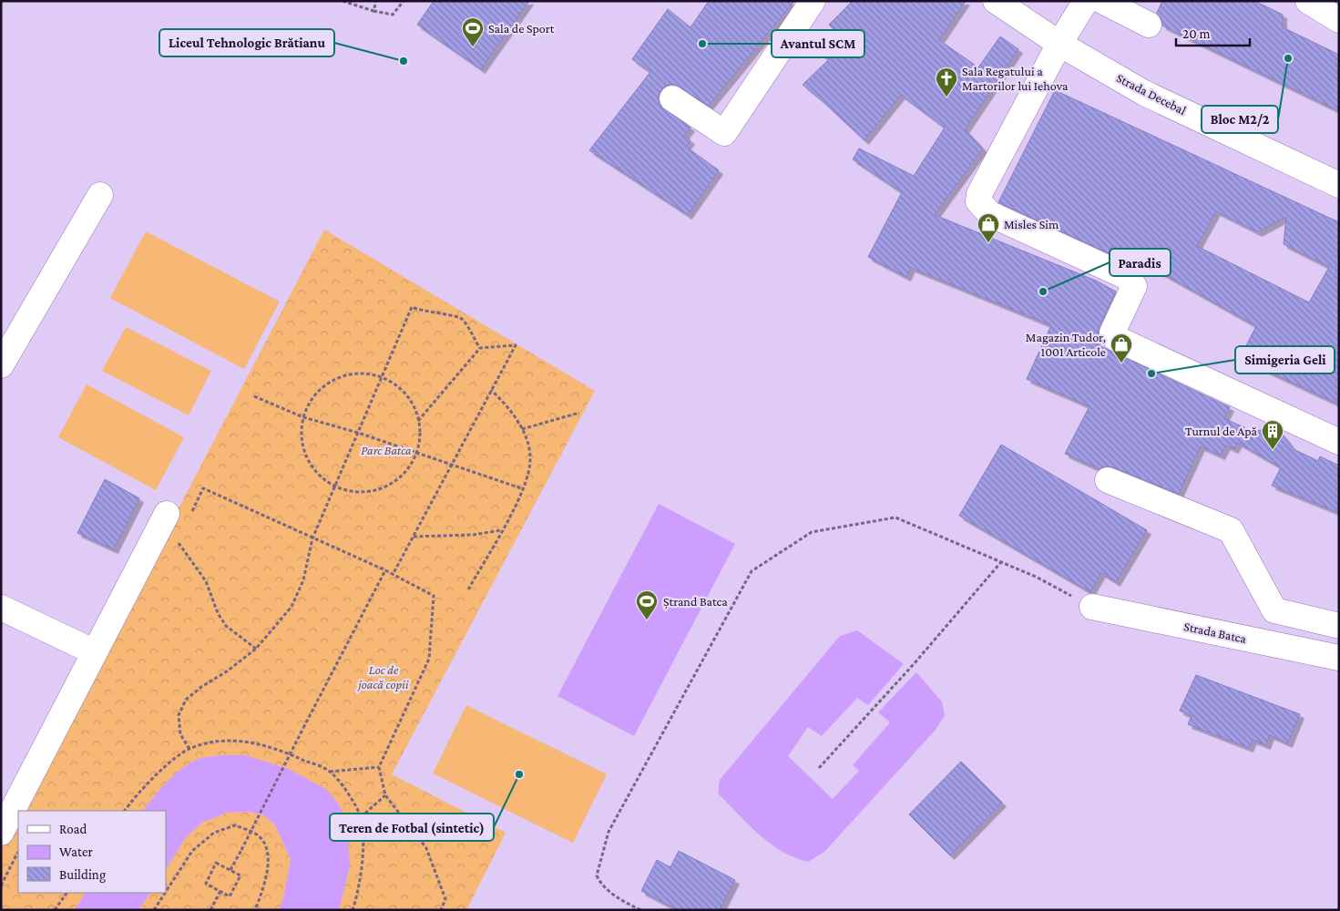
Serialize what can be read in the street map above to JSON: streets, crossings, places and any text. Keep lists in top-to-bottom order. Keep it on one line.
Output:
{"streets":{"street":["Strada Decebal","Strada Batca"]},"parks":["Parc Batca","Loc de joacă copii"],"places":{"other":["Avantul SCM","Bloc M2/2","Liceul Tehnologic Brătianu","Paradis","Simigeria Geli","Teren de Fotbal (sintetic)"],"sports":["Sala de Sport","Ștrand Batca"],"church":["Sala Regatului a Martorilor lui Iehova"],"shop":["Misles Sim","Magazin Tudor, 1001 Articole"],"building":["Turnul de Apă"]},"legend":["Road","Water","Building"],"scale_bar":"20 m"}
